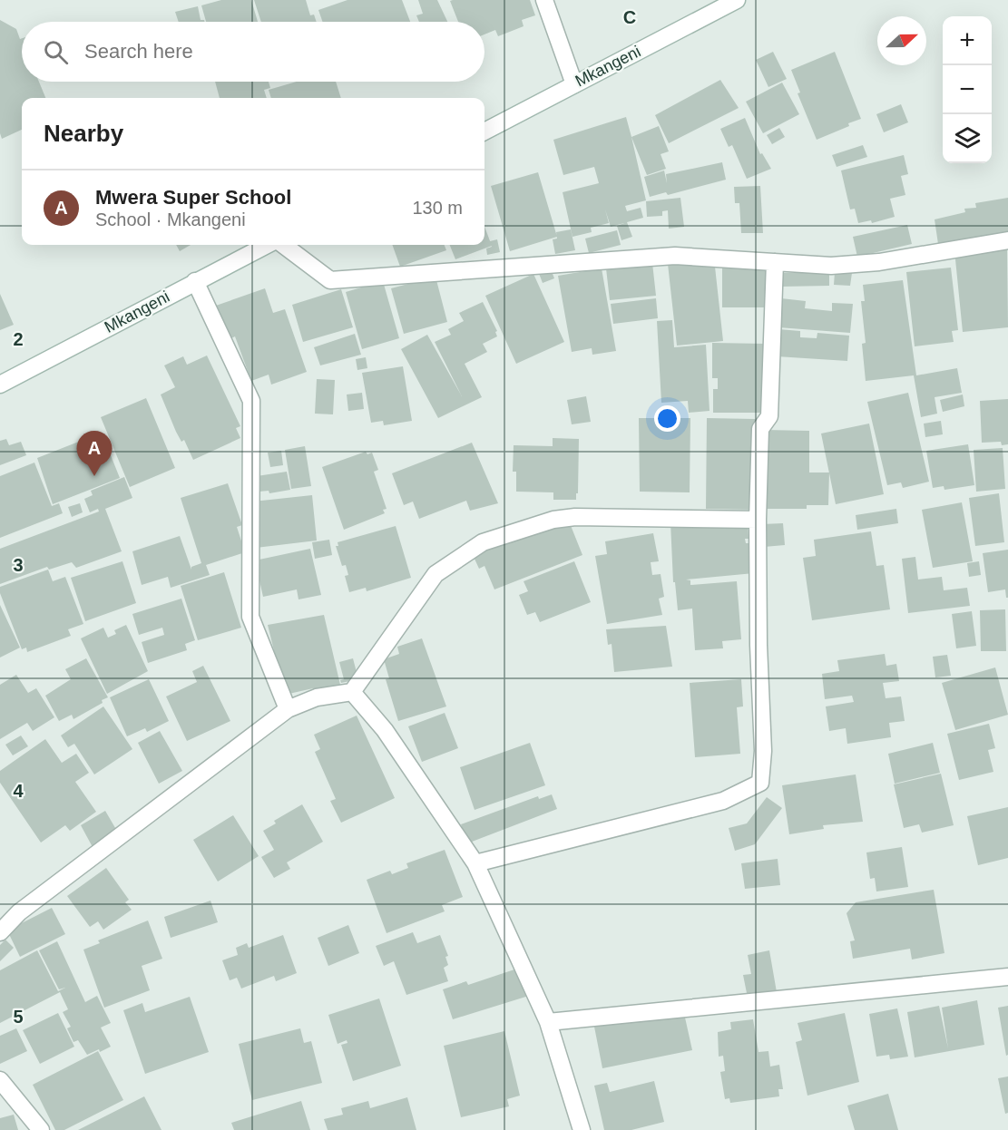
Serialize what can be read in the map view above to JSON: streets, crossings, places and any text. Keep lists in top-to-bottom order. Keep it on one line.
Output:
{"streets":{"street":["Mkangeni"]},"north":"right","page":{"map_buttons":["+","−"],"search":"Search here","heading":"Nearby","list":[{"mark":"A","name":"Mwera Super School","note":"School · Mkangeni","value":"130 m"}],"pins":"A"},"grid":{"columns":["C"],"rows":["2","3","4","5"]}}
